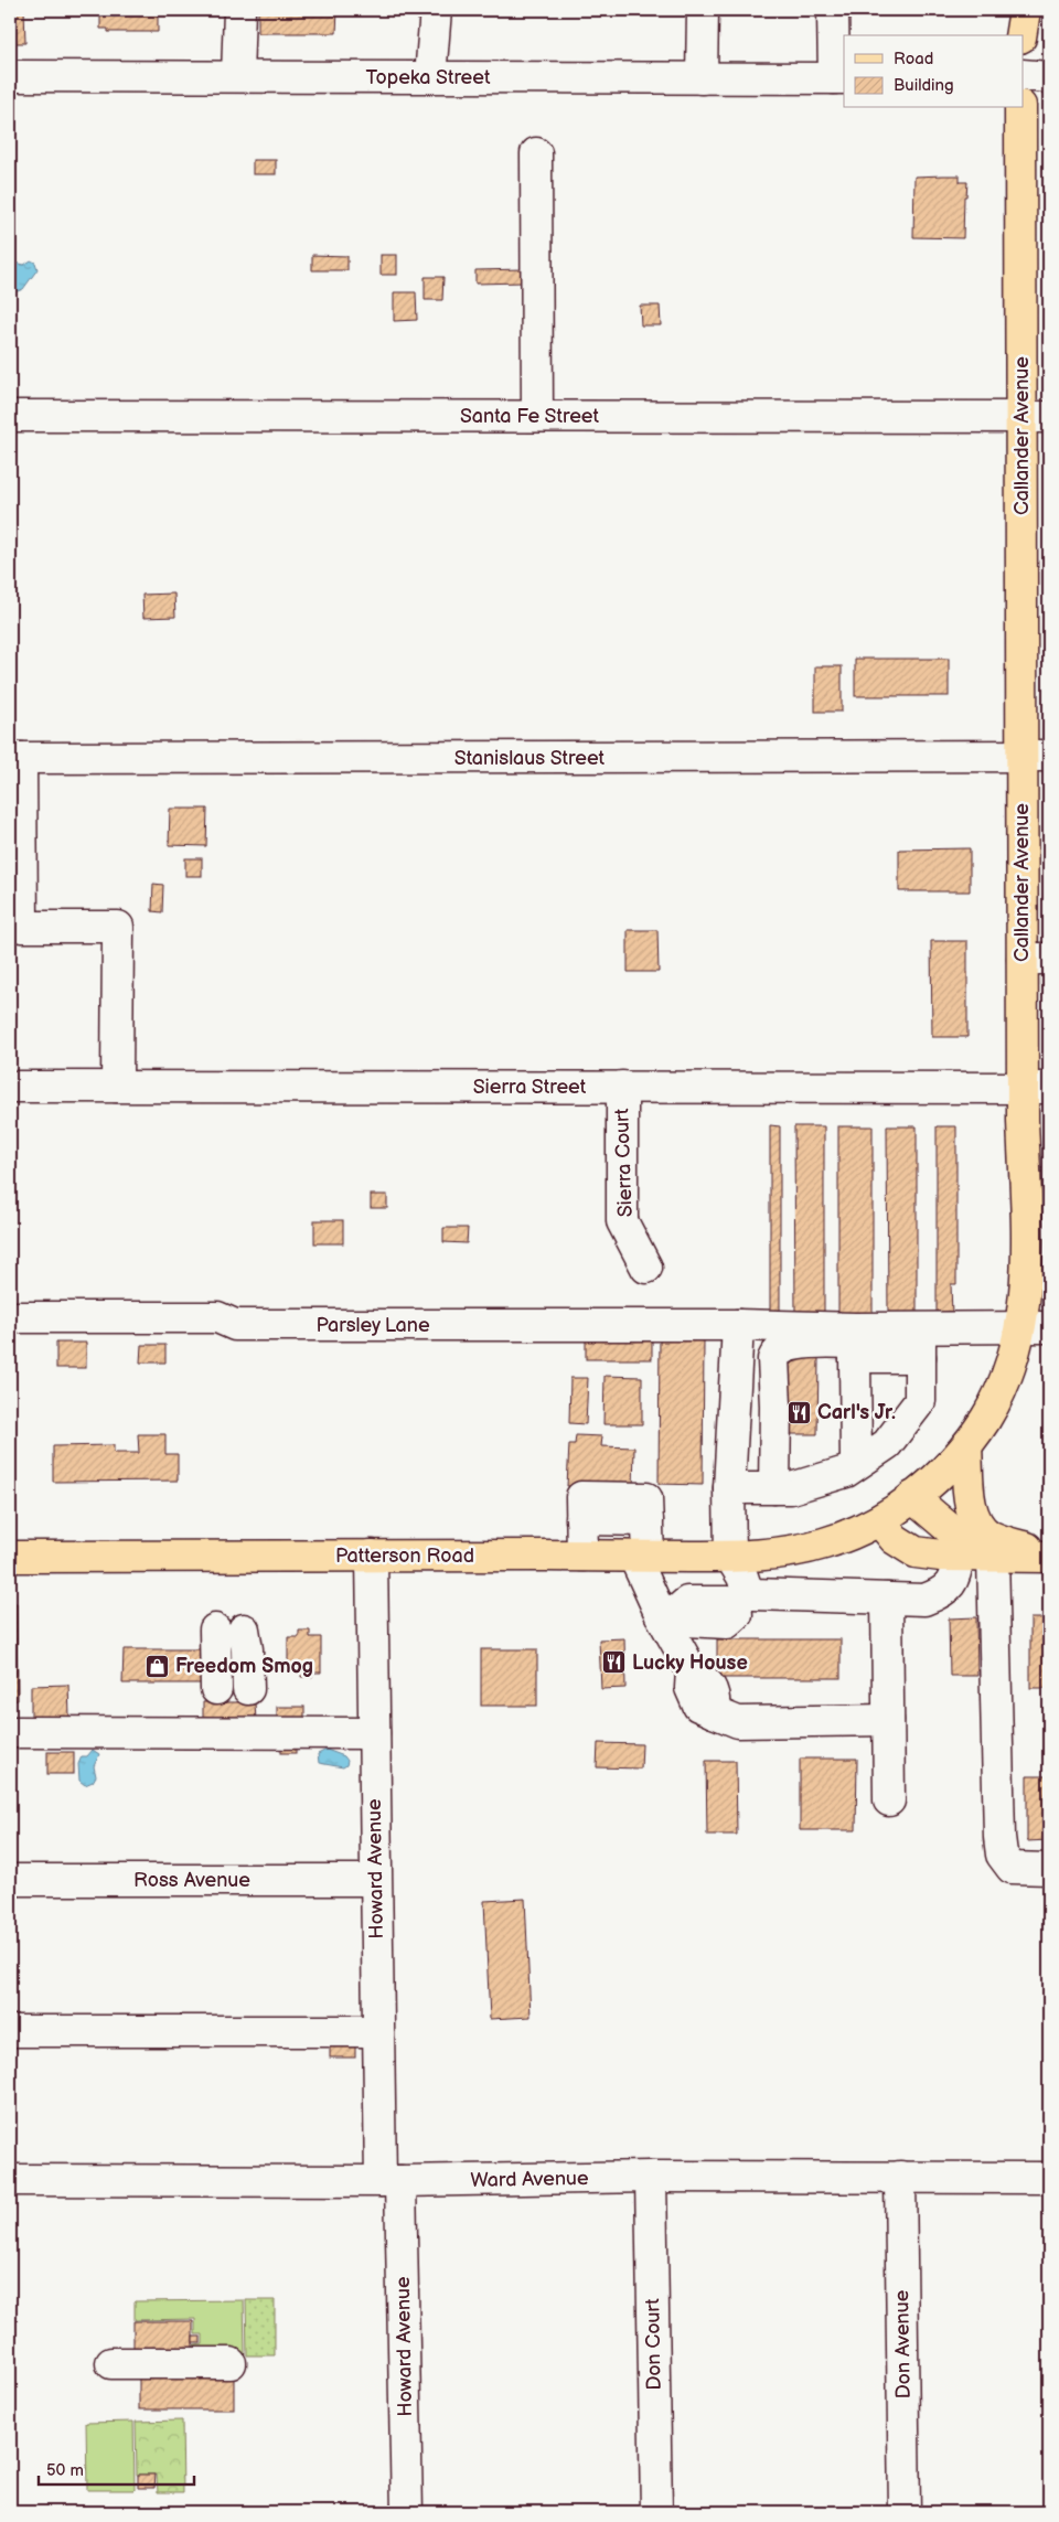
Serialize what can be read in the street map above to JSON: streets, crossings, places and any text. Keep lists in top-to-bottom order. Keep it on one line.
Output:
{"streets":{"main road":["Callander Avenue","Patterson Road"],"street":["Topeka Street","Santa Fe Street","Stanislaus Street","Sierra Street","Sierra Court","Parsley Lane","Howard Avenue","Ross Avenue","Ward Avenue","Don Court","Don Avenue"]},"crossings":[["Santa Fe Street","Callander Avenue"],["Callander Avenue","Stanislaus Street"],["Callander Avenue","Sierra Street"],["Callander Avenue","Patterson Road"],["Sierra Street","Sierra Court"],["Patterson Road","Howard Avenue"],["Howard Avenue","Ross Avenue"],["Howard Avenue","Ward Avenue"],["Ward Avenue","Don Court"],["Ward Avenue","Don Avenue"]],"places":{"restaurant":["Carl's Jr.","Lucky House"],"shop":["Freedom Smog"]},"legend":["Road","Building"],"scale_bar":"50 m"}
